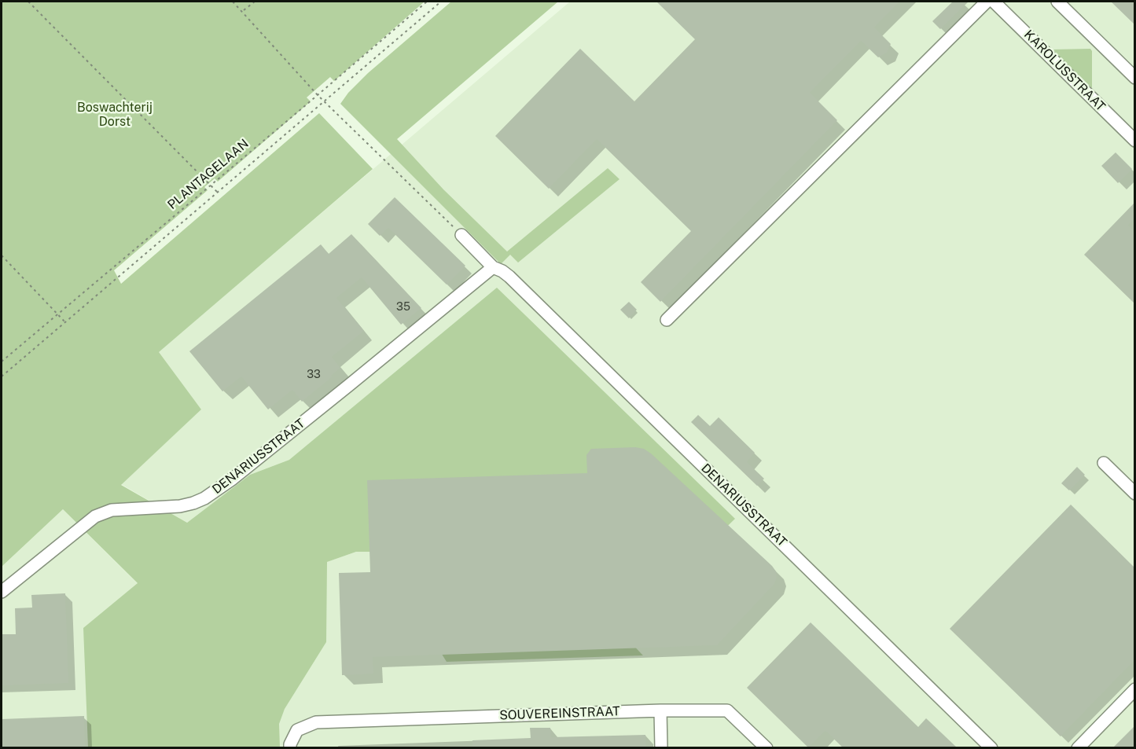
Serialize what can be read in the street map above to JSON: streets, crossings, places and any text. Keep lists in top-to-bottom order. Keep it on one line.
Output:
{"streets":{"street":["KAROLUSSTRAAT","DENARIUSSTRAAT","SOUVEREINSTRAAT"],"path":["PLANTAGELAAN"]},"parks":["Boswachterij Dorst"],"house_numbers":["35","33"]}
